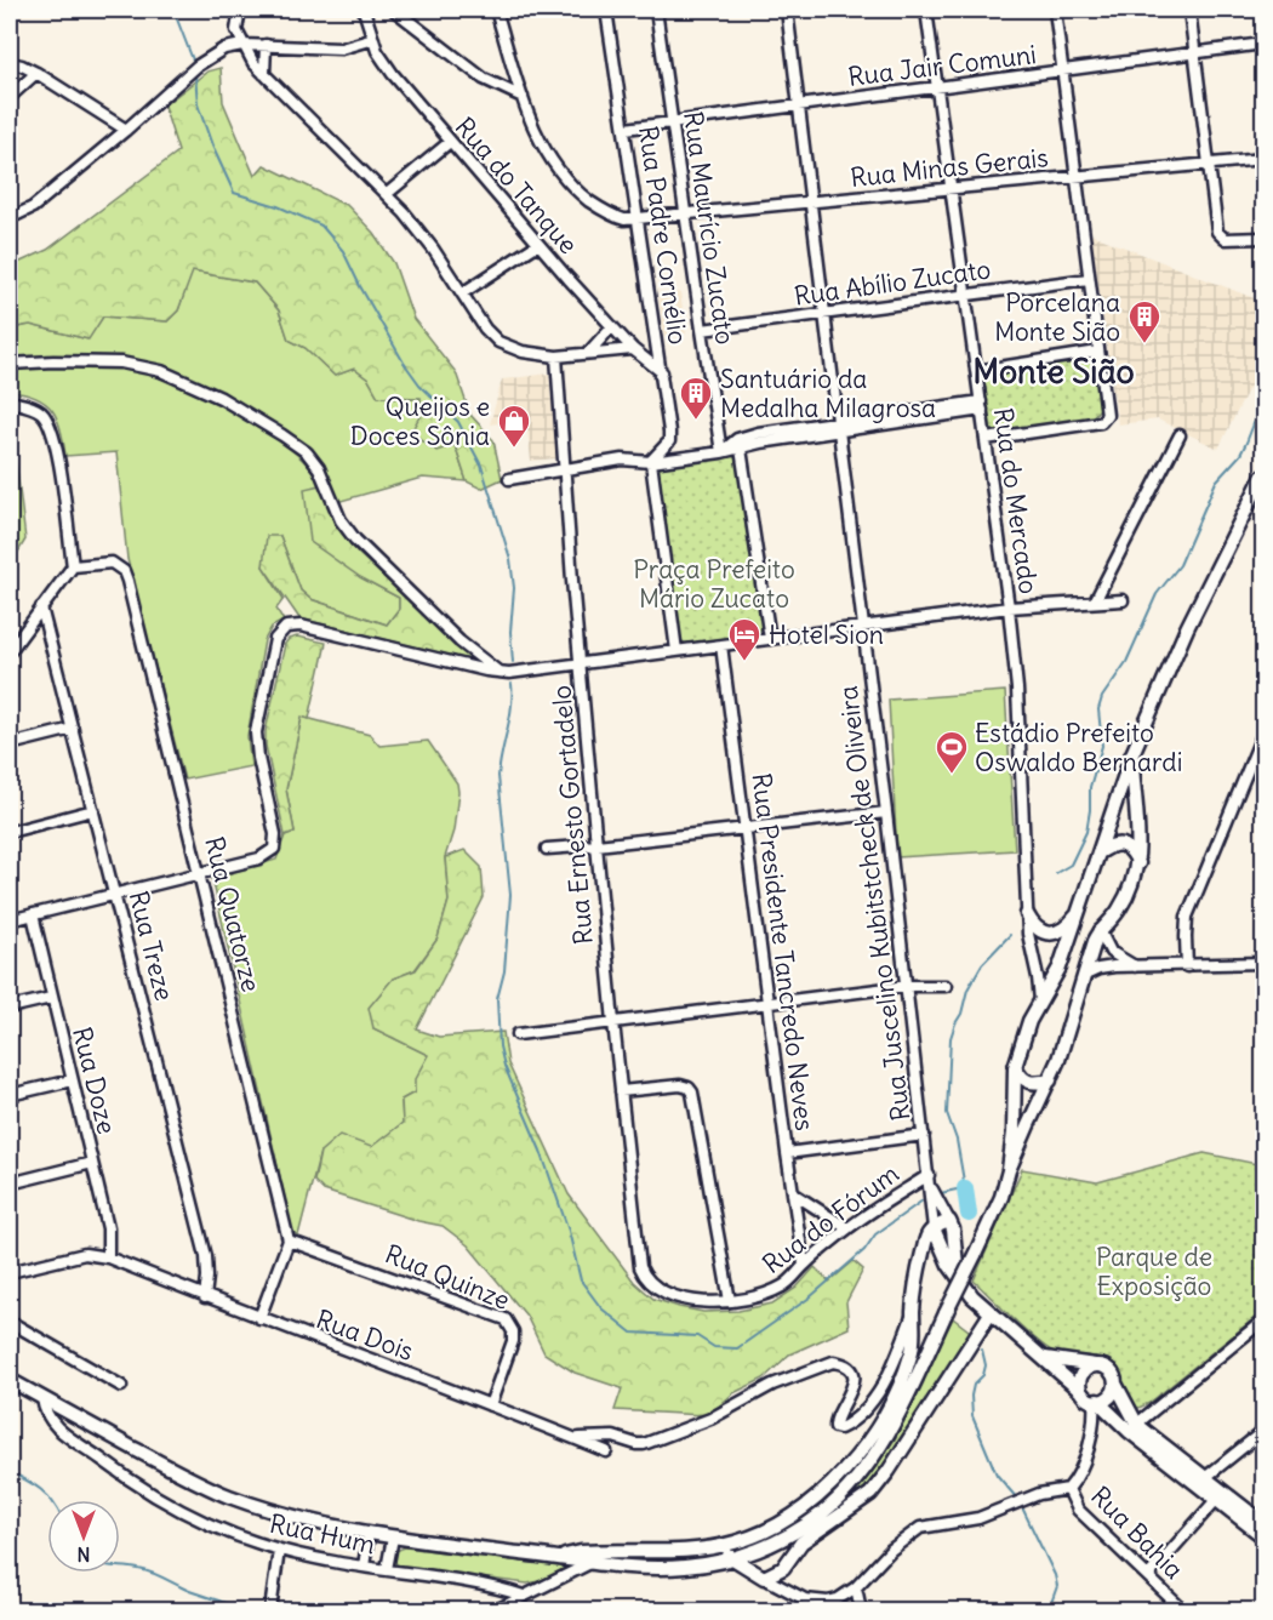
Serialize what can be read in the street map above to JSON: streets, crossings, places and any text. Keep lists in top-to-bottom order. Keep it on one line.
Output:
{"streets":{"street":["Rua Jair Comuni","Rua Minas Gerais","Rua do Tanque","Rua Maurício Zucato","Rua Padre Cornélio","Rua Abílio Zucato","Rua do Mercado","Rua Ernesto Gortadelo","Rua Juscelino Kubitstcheck de Oliveira","Rua Quatorze","Rua Treze","Rua Presidente Tancredo Neves","Rua Doze","Rua do Fórum","Rua Quinze","Rua Dois","Rua Bahia","Rua Hum"]},"crossings":[["Rua Jair Comuni","Rua Maurício Zucato"],["Rua Jair Comuni","Rua Padre Cornélio"],["Rua Jair Comuni","Rua do Mercado"],["Rua Jair Comuni","Rua Juscelino Kubitstcheck de Oliveira"],["Rua Minas Gerais","Rua Maurício Zucato"],["Rua Minas Gerais","Rua Padre Cornélio"],["Rua Minas Gerais","Rua do Mercado"],["Rua Minas Gerais","Rua Juscelino Kubitstcheck de Oliveira"],["Rua do Tanque","Rua Padre Cornélio"],["Rua Maurício Zucato","Rua Abílio Zucato"],["Rua Abílio Zucato","Rua do Mercado"],["Rua Abílio Zucato","Rua Juscelino Kubitstcheck de Oliveira"],["Rua Ernesto Gortadelo","Rua do Fórum"],["Rua Juscelino Kubitstcheck de Oliveira","Rua do Fórum"],["Rua Quatorze","Rua Quinze"],["Rua Treze","Rua Dois"],["Rua Presidente Tancredo Neves","Rua do Fórum"],["Rua Doze","Rua Dois"],["Rua Quinze","Rua Dois"]],"districts":["Monte Sião"],"parks":["Praça Prefeito Mário Zucato","Parque de Exposição"],"places":{"building":["Porcelana Monte Sião","Santuário da Medalha Milagrosa"],"shop":["Queijos e Doces Sônia"],"hotel":["Hotel Sion"],"sports":["Estádio Prefeito Oswaldo Bernardi"]},"north":"bottom"}
